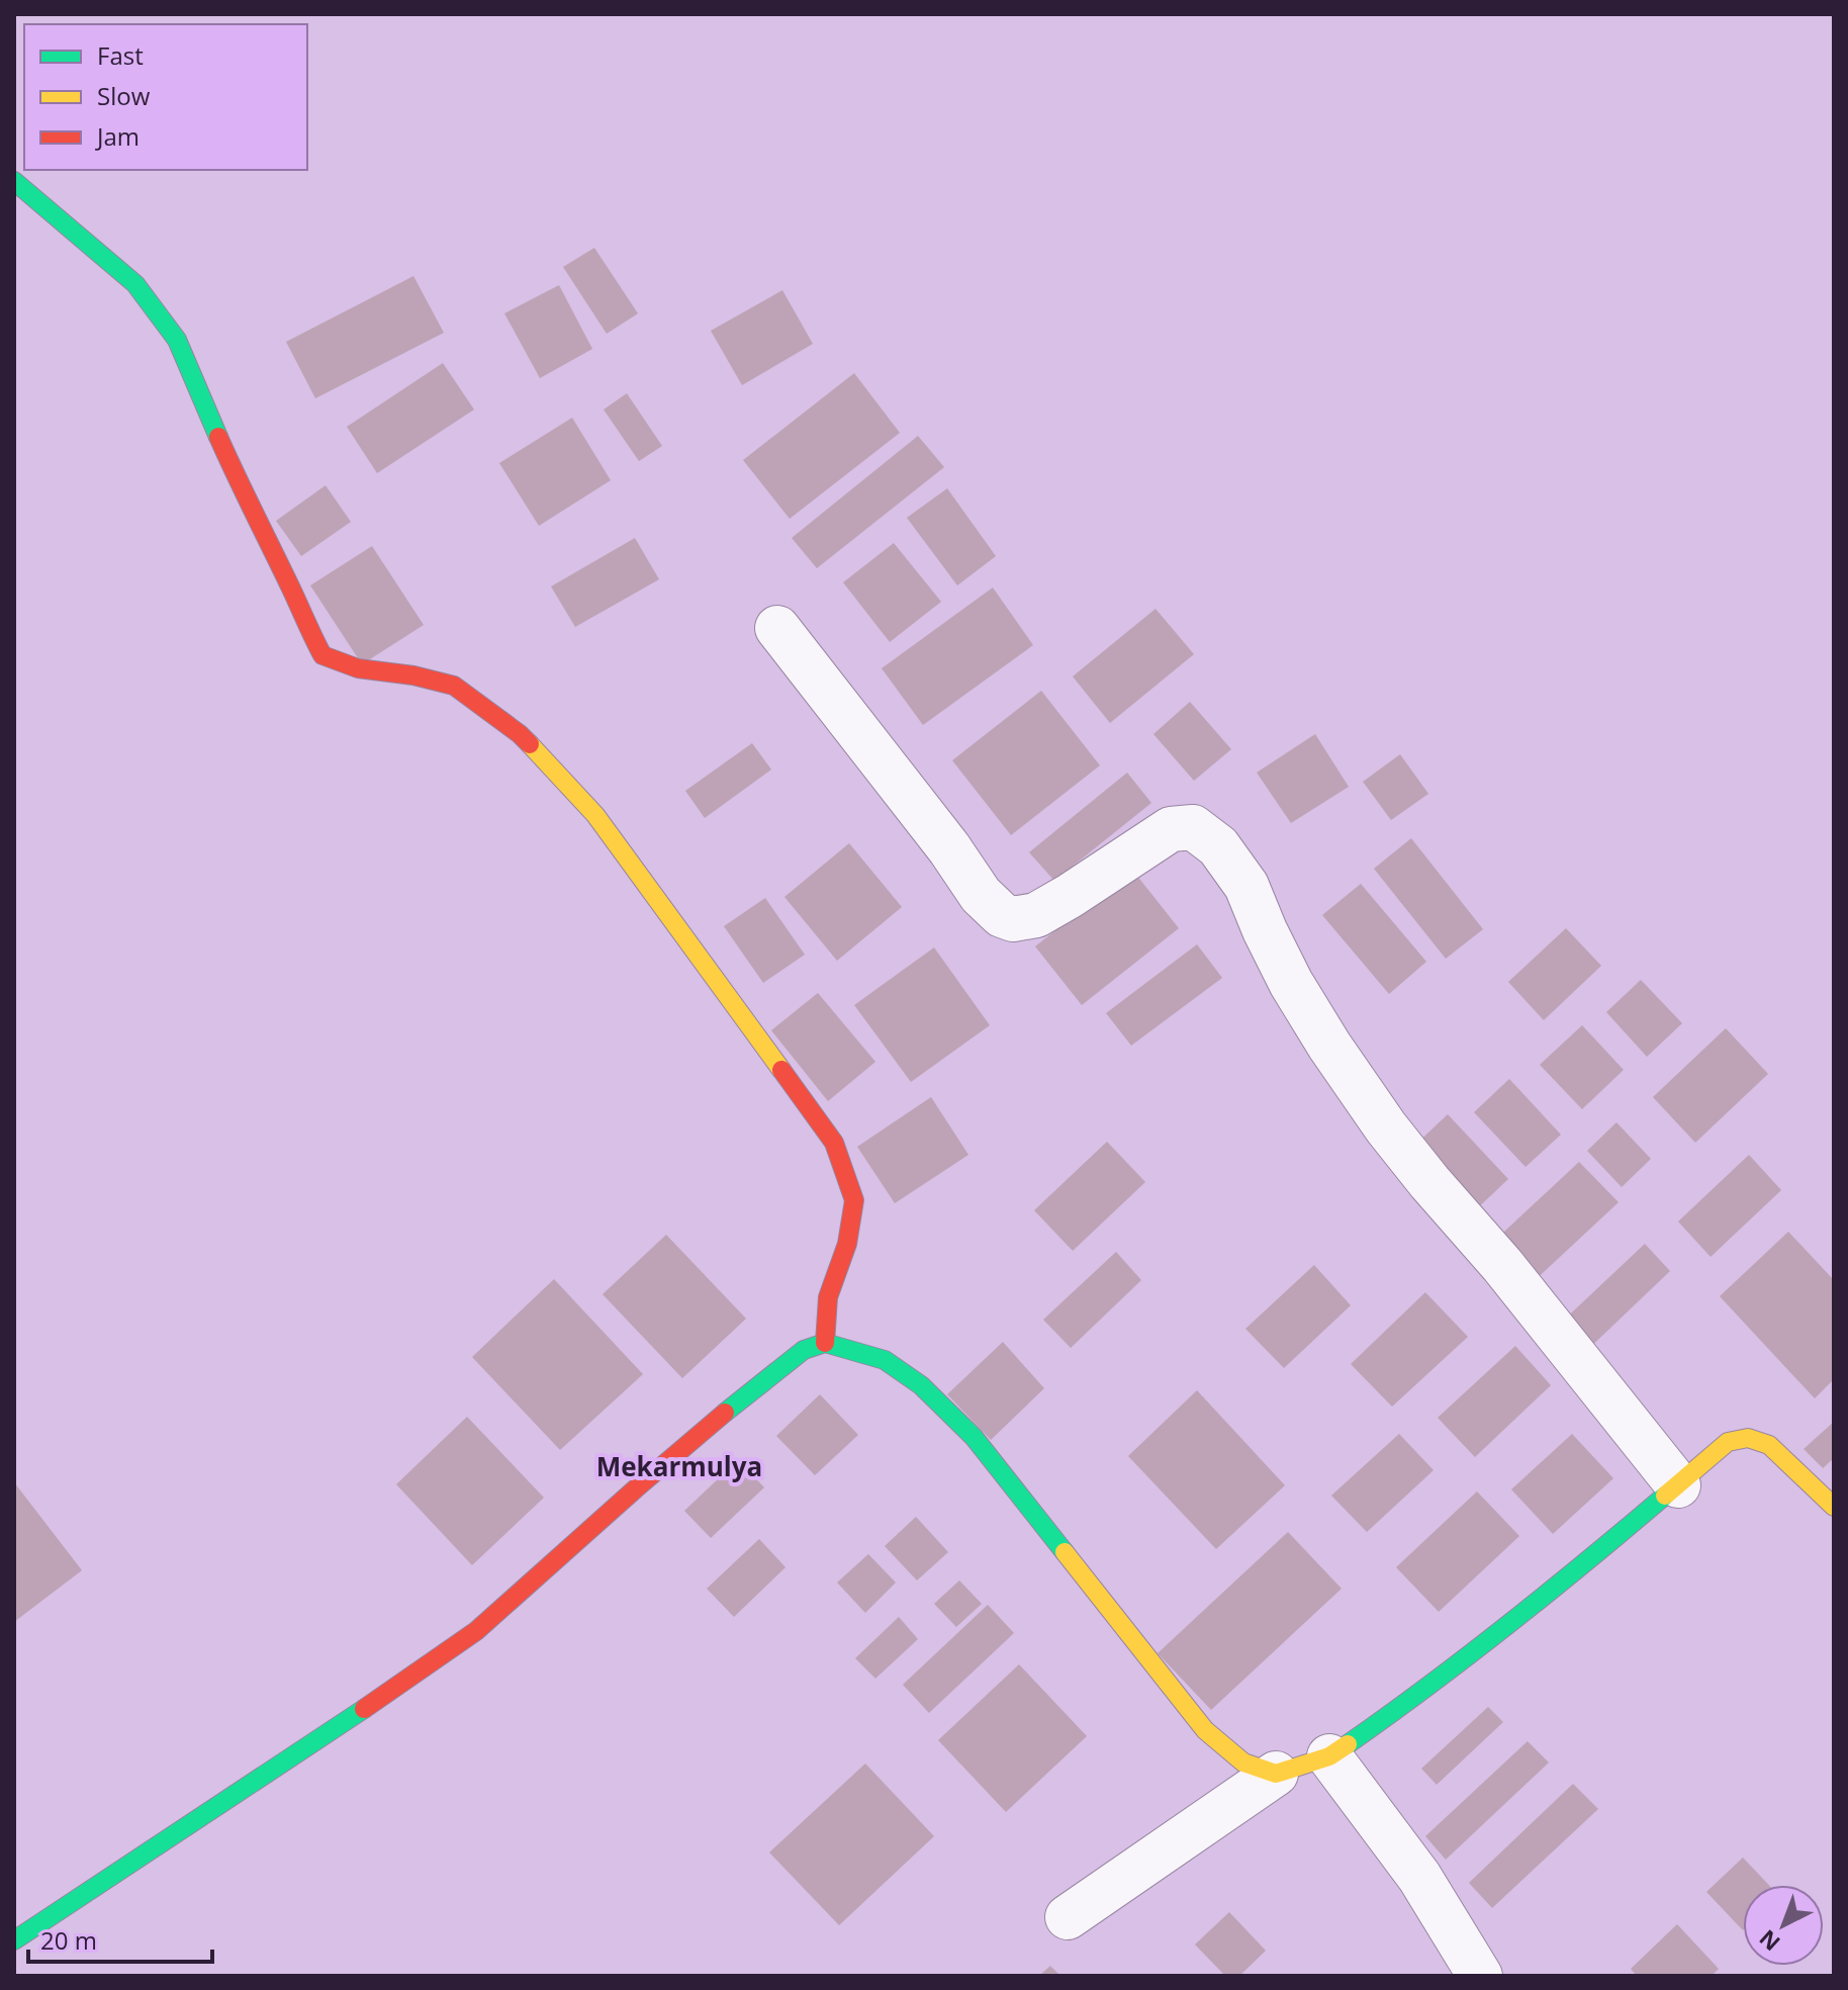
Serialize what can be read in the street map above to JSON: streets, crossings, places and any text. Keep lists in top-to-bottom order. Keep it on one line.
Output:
{"districts":["Mekarmulya"],"legend":["Fast","Slow","Jam"],"scale_bar":"20 m","north":"bottom left"}
